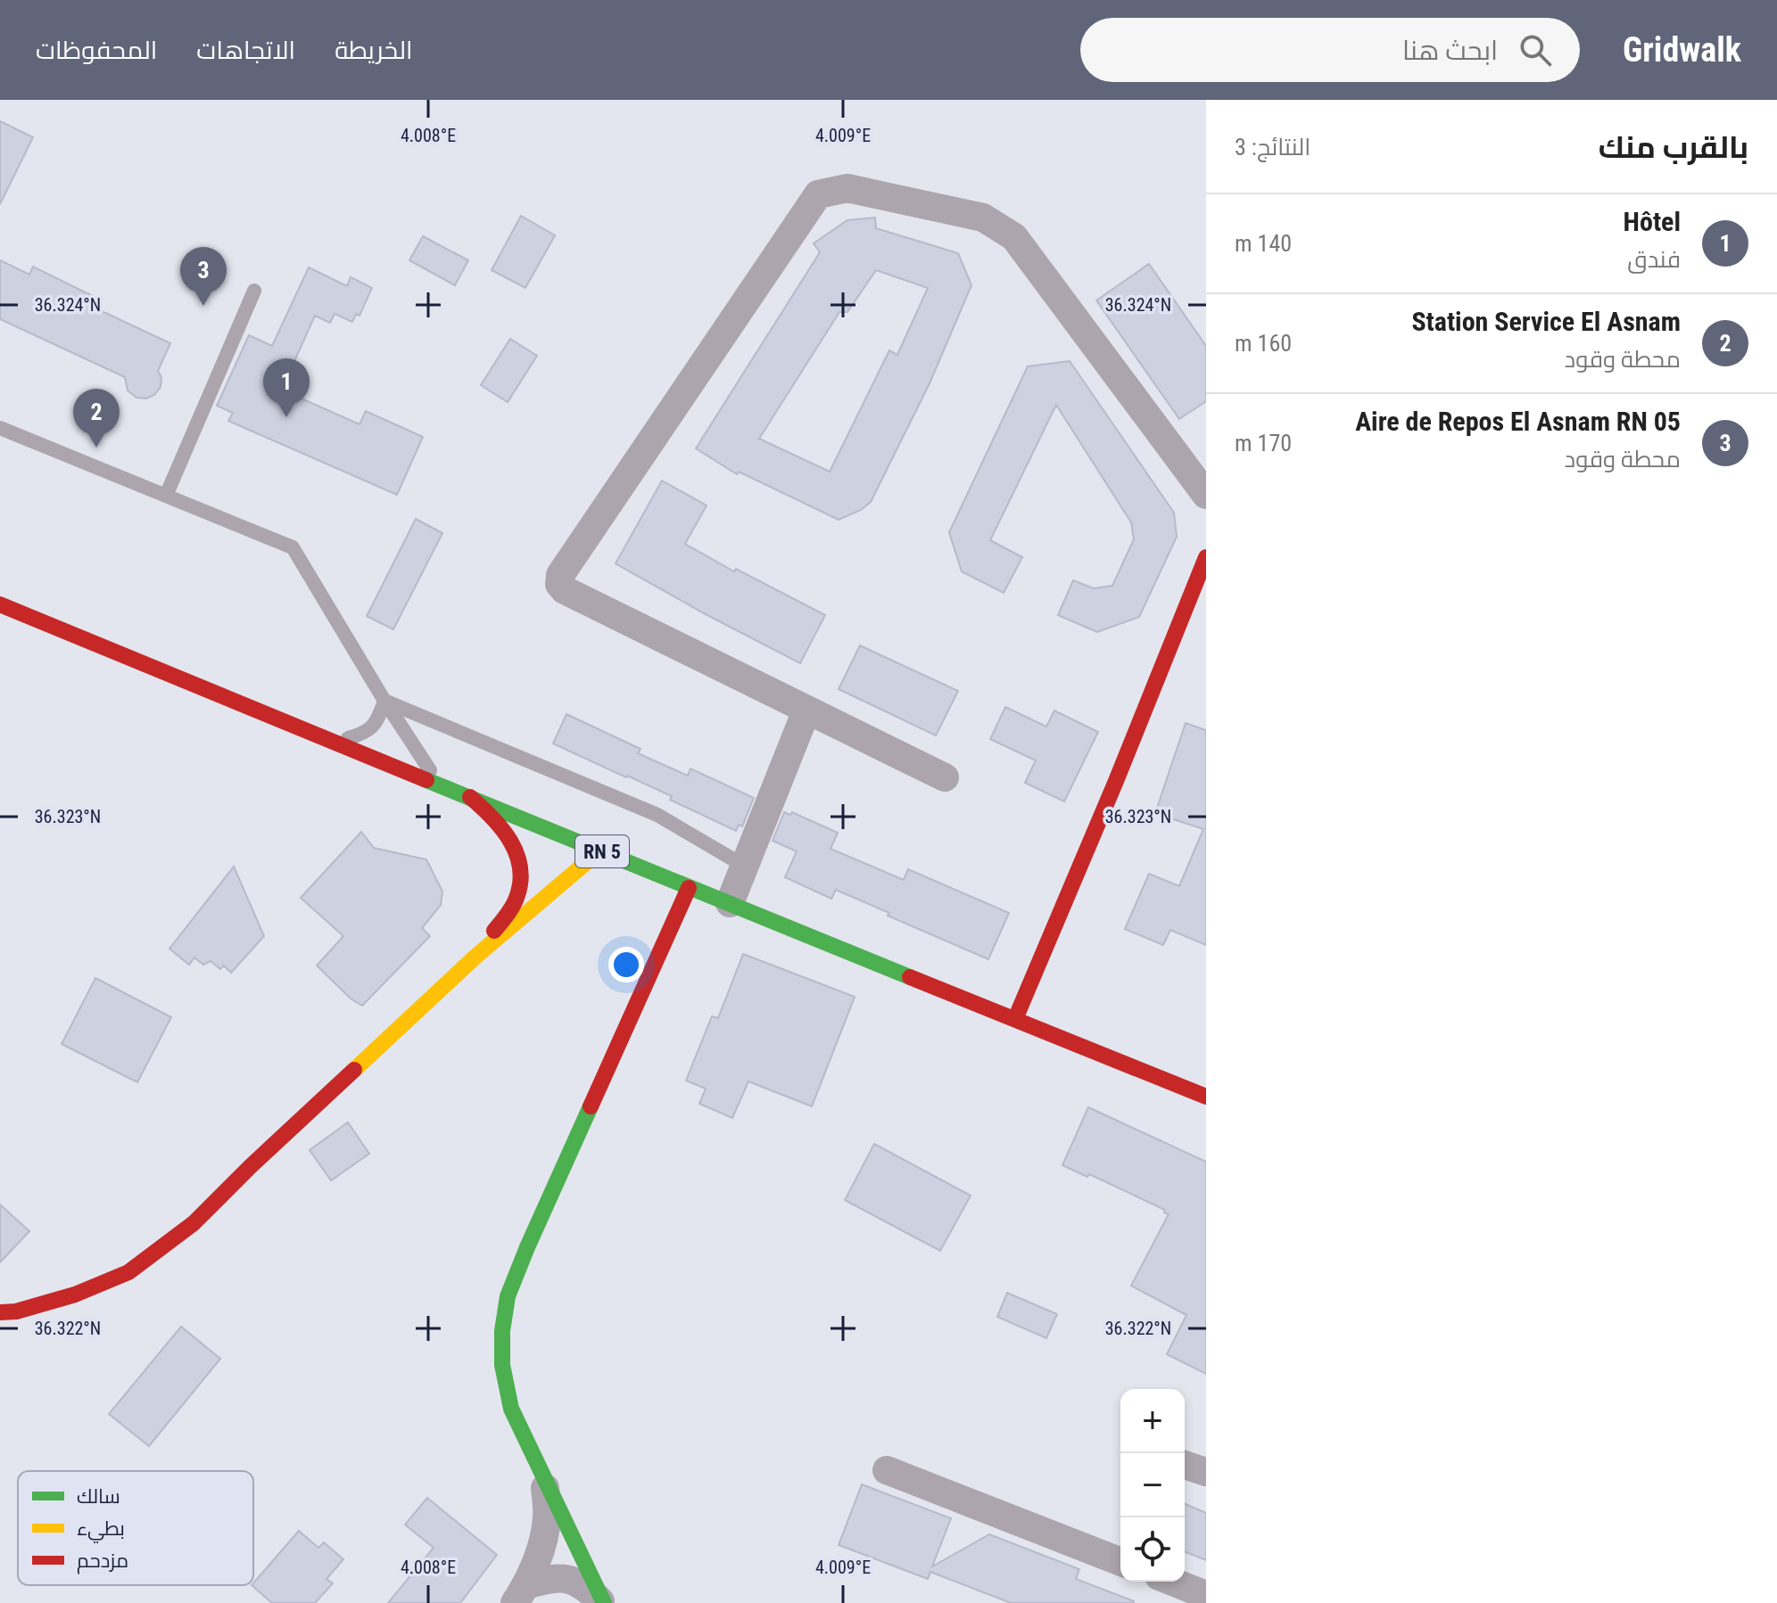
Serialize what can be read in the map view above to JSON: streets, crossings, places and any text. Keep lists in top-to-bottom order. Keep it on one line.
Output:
{"streets":{"street":["RN 5"]},"legend":["سالك","بطيء","مزدحم"],"page":{"header":"Gridwalk","search":"ابحث هنا","nav":["الخريطة","الاتجاهات","المحفوظات"],"heading":["بالقرب منك","النتائج: 3"],"list":[{"mark":"1","name":"Hôtel","note":"فندق","value":"140 m"},{"mark":"2","name":"Station Service El Asnam","note":"محطة وقود","value":"160 m"},{"mark":"3","name":"Aire de Repos El Asnam RN 05","note":"محطة وقود","value":"170 m"}],"pins":["3","1","2"],"map_buttons":["+","−"]},"coordinates":["4.008°E","4.009°E","36.324°N","36.323°N","36.322°N"]}
